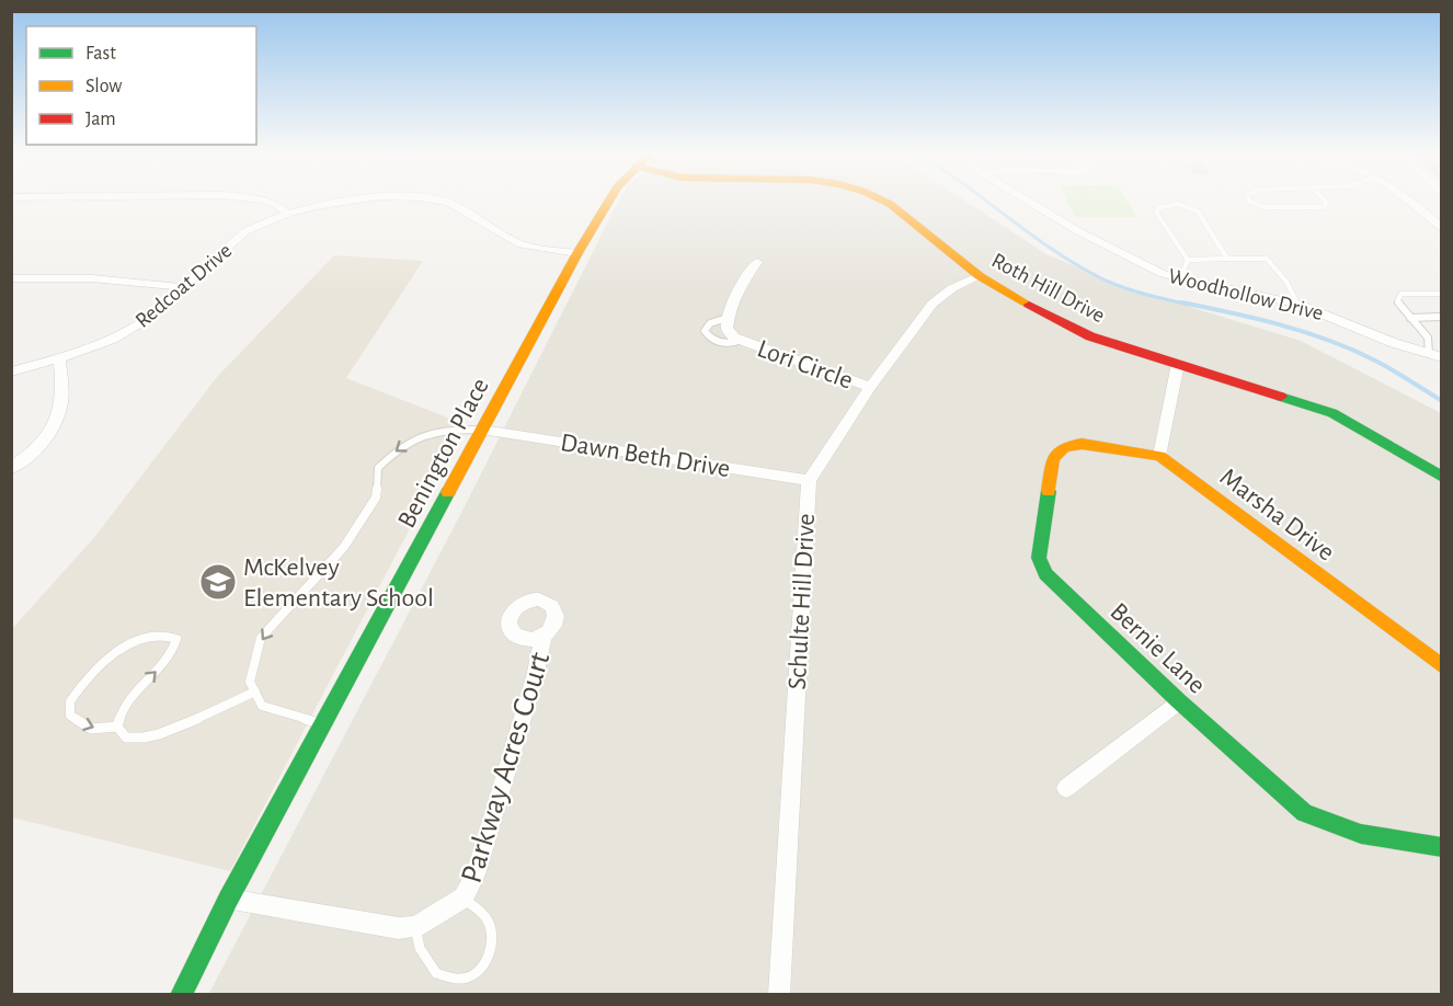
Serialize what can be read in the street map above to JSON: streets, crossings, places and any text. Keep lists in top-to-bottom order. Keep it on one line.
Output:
{"streets":{"street":["Redcoat Drive","Roth Hill Drive","Woodhollow Drive","Lori Circle","Benington Place","Dawn Beth Drive","Marsha Drive","Schulte Hill Drive","Bernie Lane","Parkway Acres Court"]},"crossings":[["Redcoat Drive","Benington Place"],["Roth Hill Drive","Schulte Hill Drive"],["Lori Circle","Schulte Hill Drive"],["Benington Place","Dawn Beth Drive"],["Dawn Beth Drive","Schulte Hill Drive"],["Marsha Drive","Bernie Lane"]],"places":{"school or university":["McKelvey Elementary School"]},"legend":["Fast","Slow","Jam"]}
